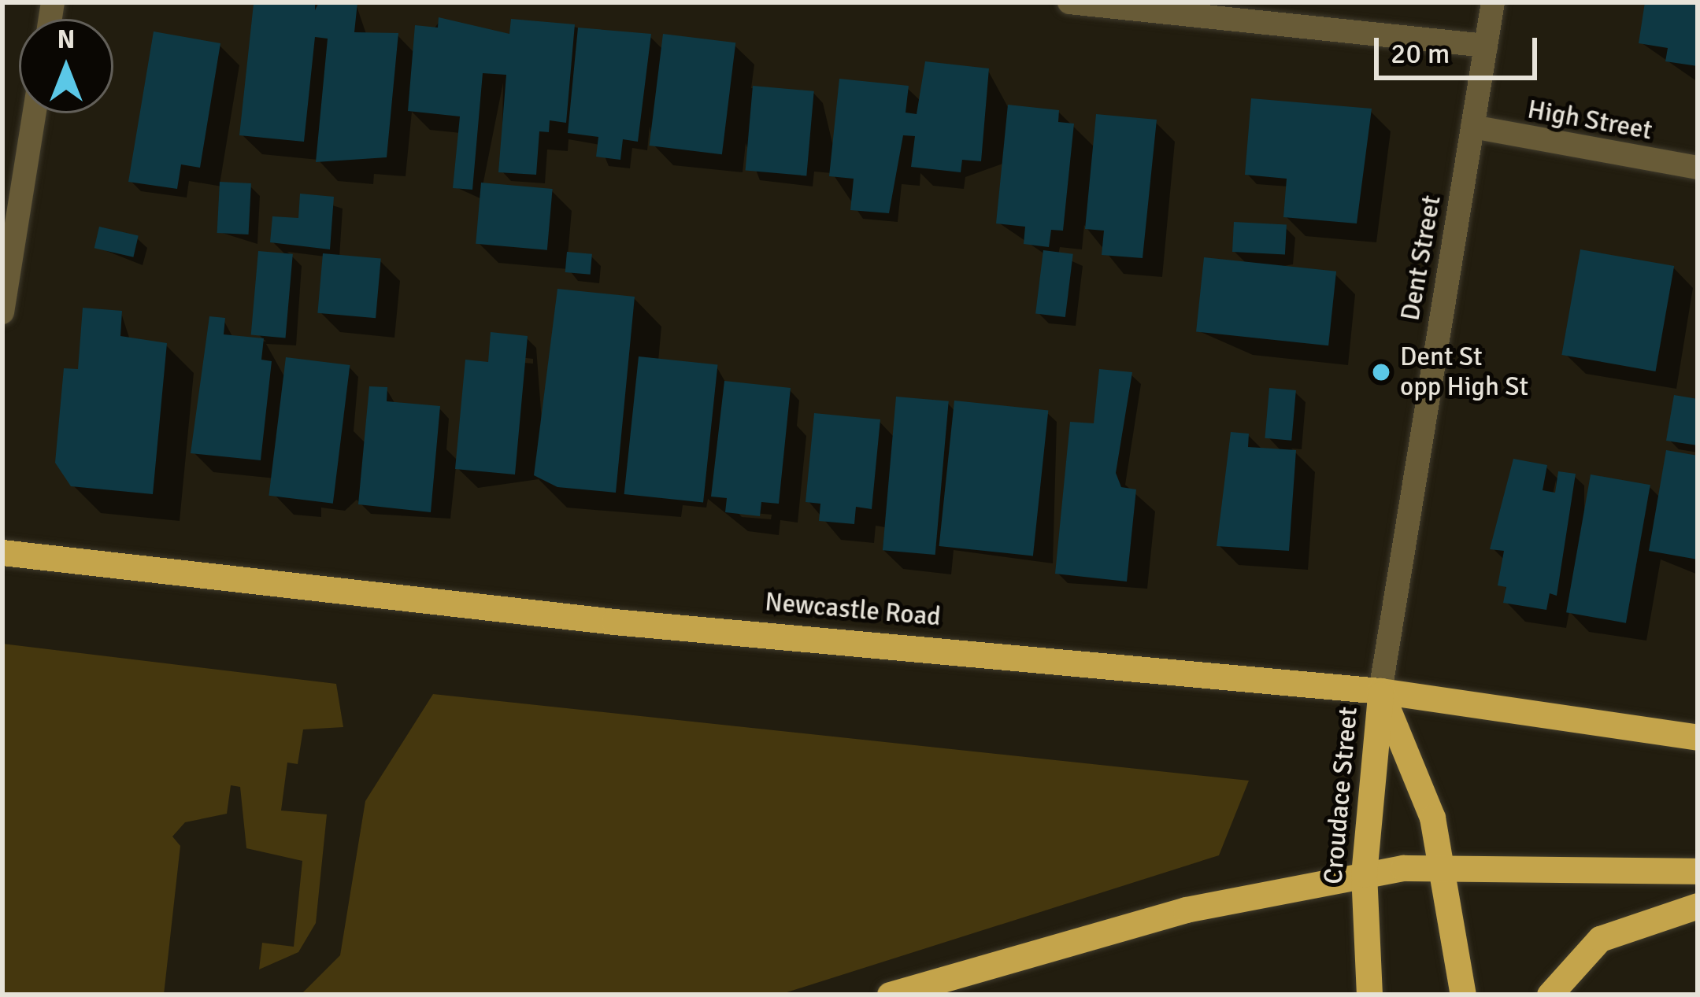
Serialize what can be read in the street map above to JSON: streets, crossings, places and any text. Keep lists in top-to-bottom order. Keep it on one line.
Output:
{"streets":{"highway":["Newcastle Road","Croudace Street"],"street":["High Street","Dent Street"]},"crossings":[["High Street","Dent Street"],["Dent Street","Newcastle Road"],["Dent Street","Croudace Street"],["Newcastle Road","Croudace Street"]],"places":["Dent St opp High St"],"scale_bar":"20 m","north":"top"}
